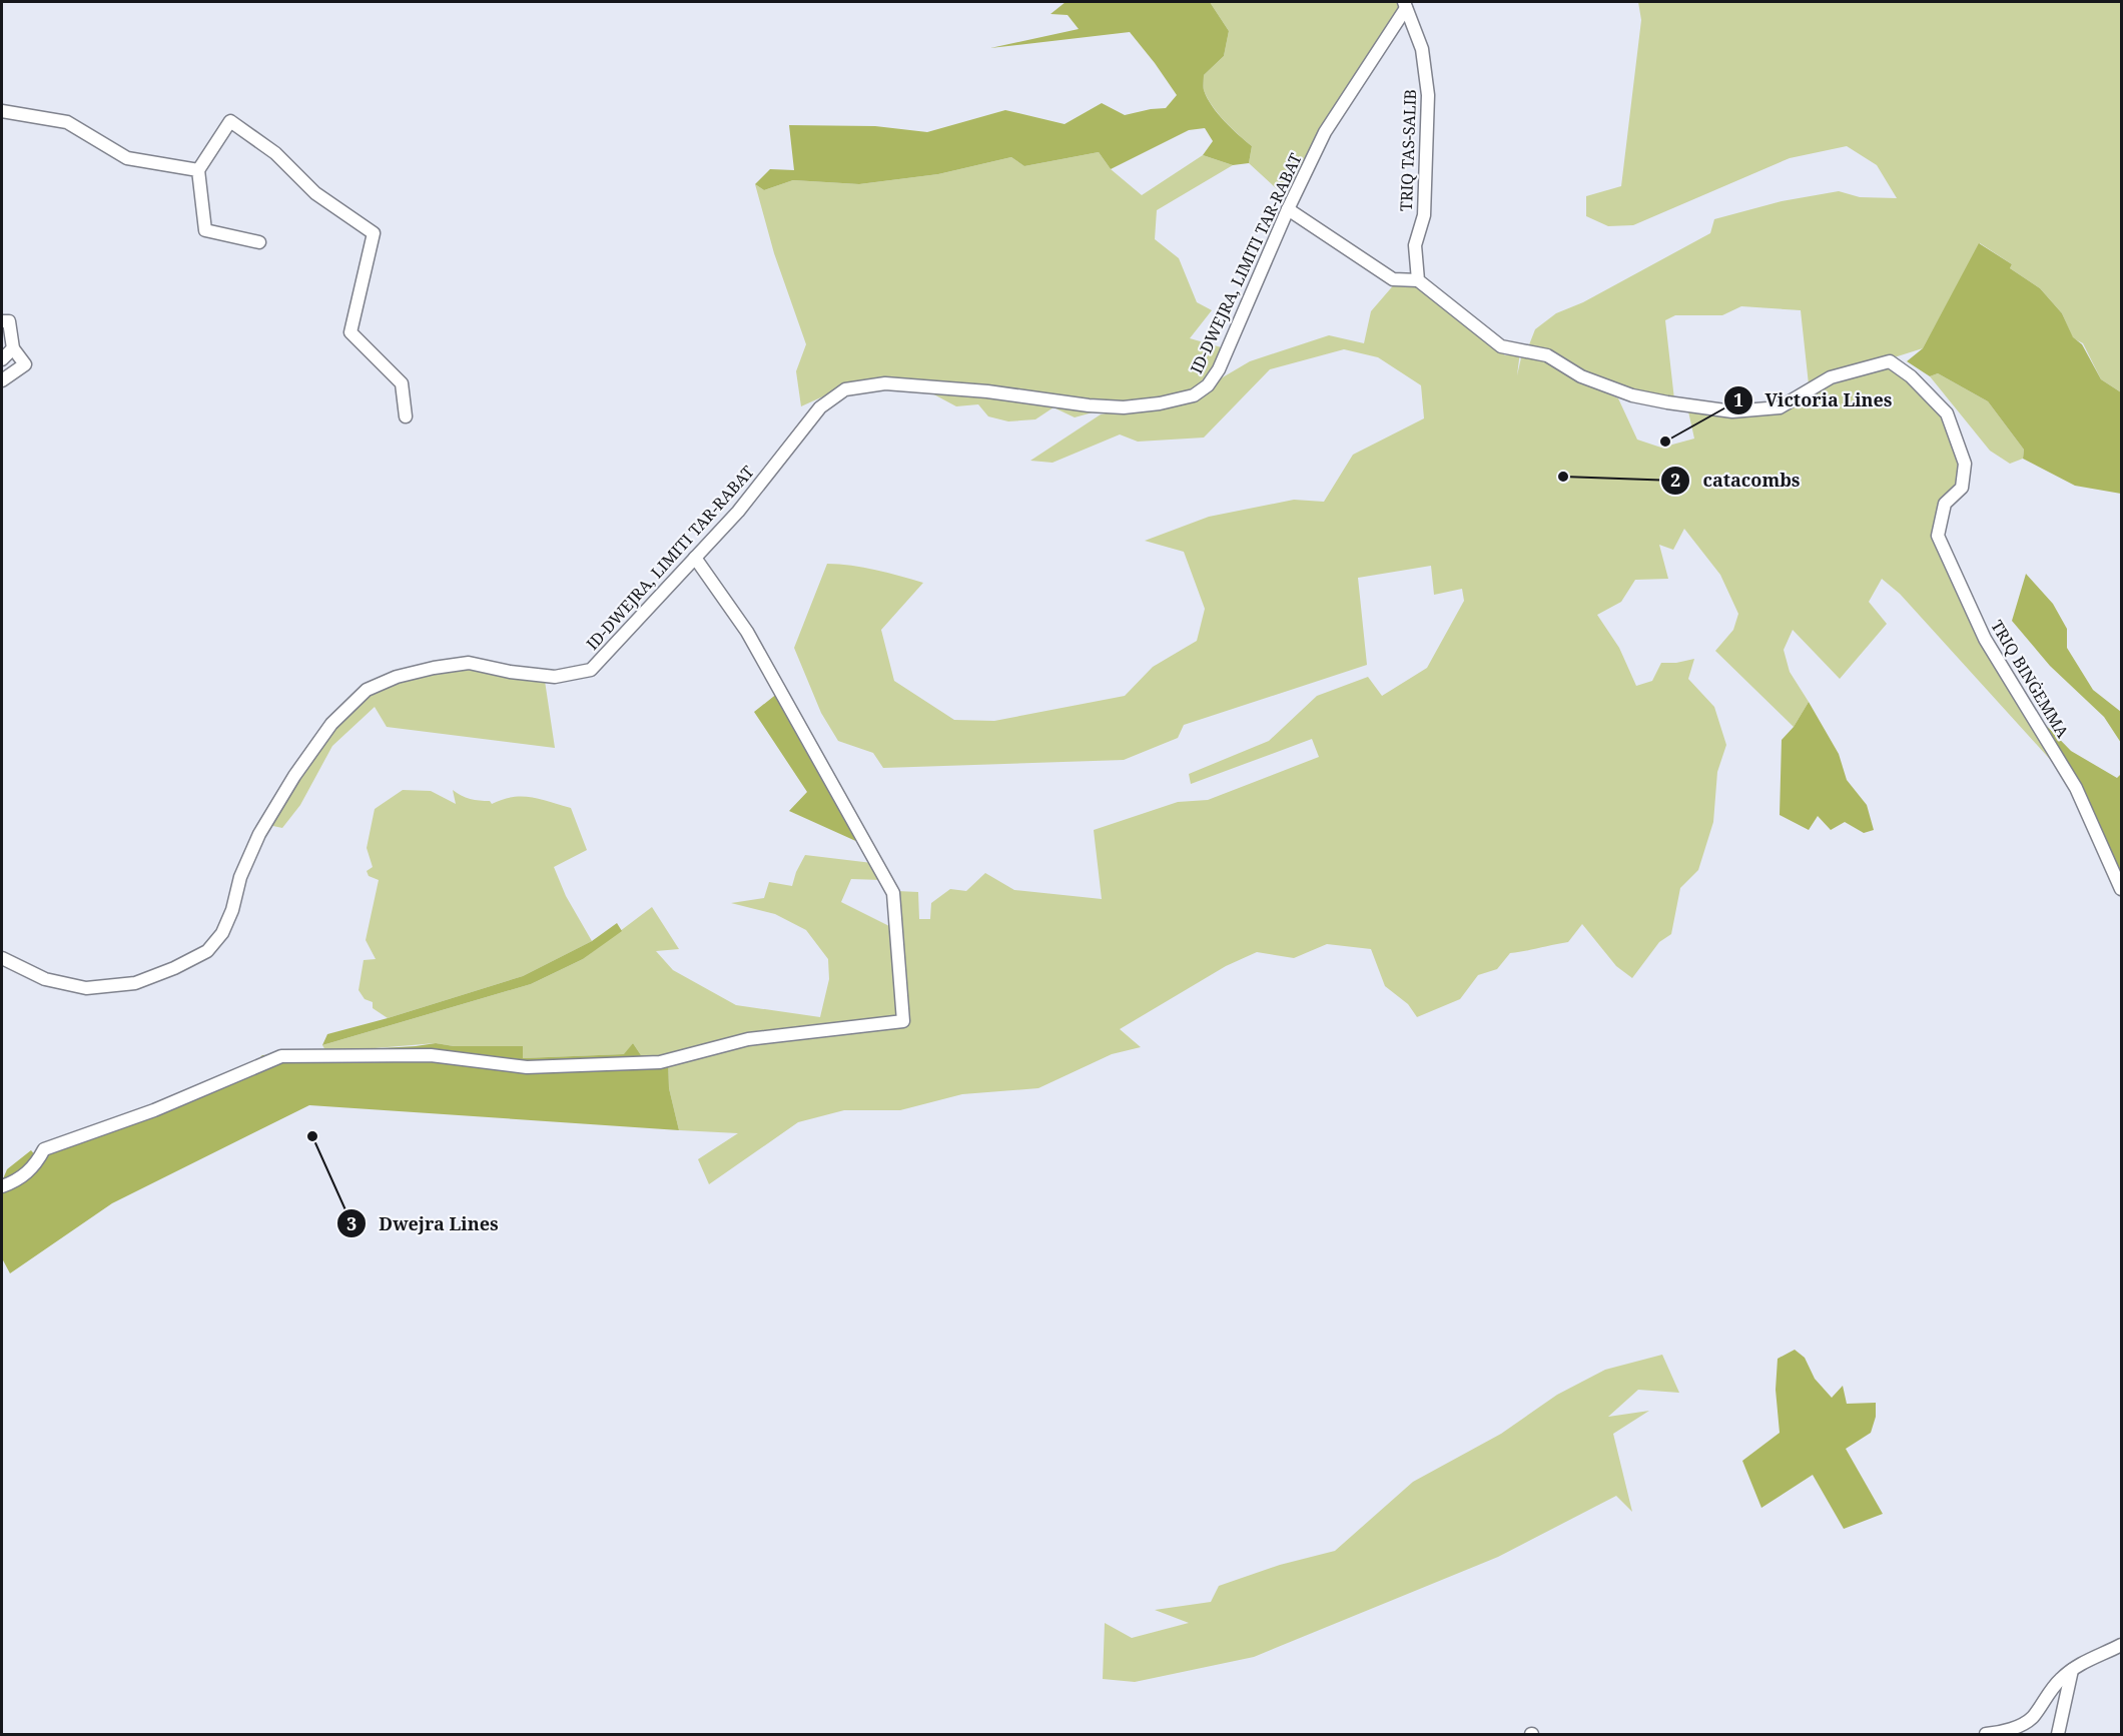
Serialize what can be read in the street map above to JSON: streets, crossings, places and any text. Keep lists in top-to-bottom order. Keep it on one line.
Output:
{"streets":{"street":["TRIQ TAS-SALIB","ID-DWEJRA, LIMITI TAR-RABAT","TRIQ BINĠEMMA"]},"crossings":[["TRIQ TAS-SALIB","ID-DWEJRA, LIMITI TAR-RABAT"],["TRIQ TAS-SALIB","TRIQ BINĠEMMA"]],"places":["Victoria Lines","catacombs","Dwejra Lines"]}
